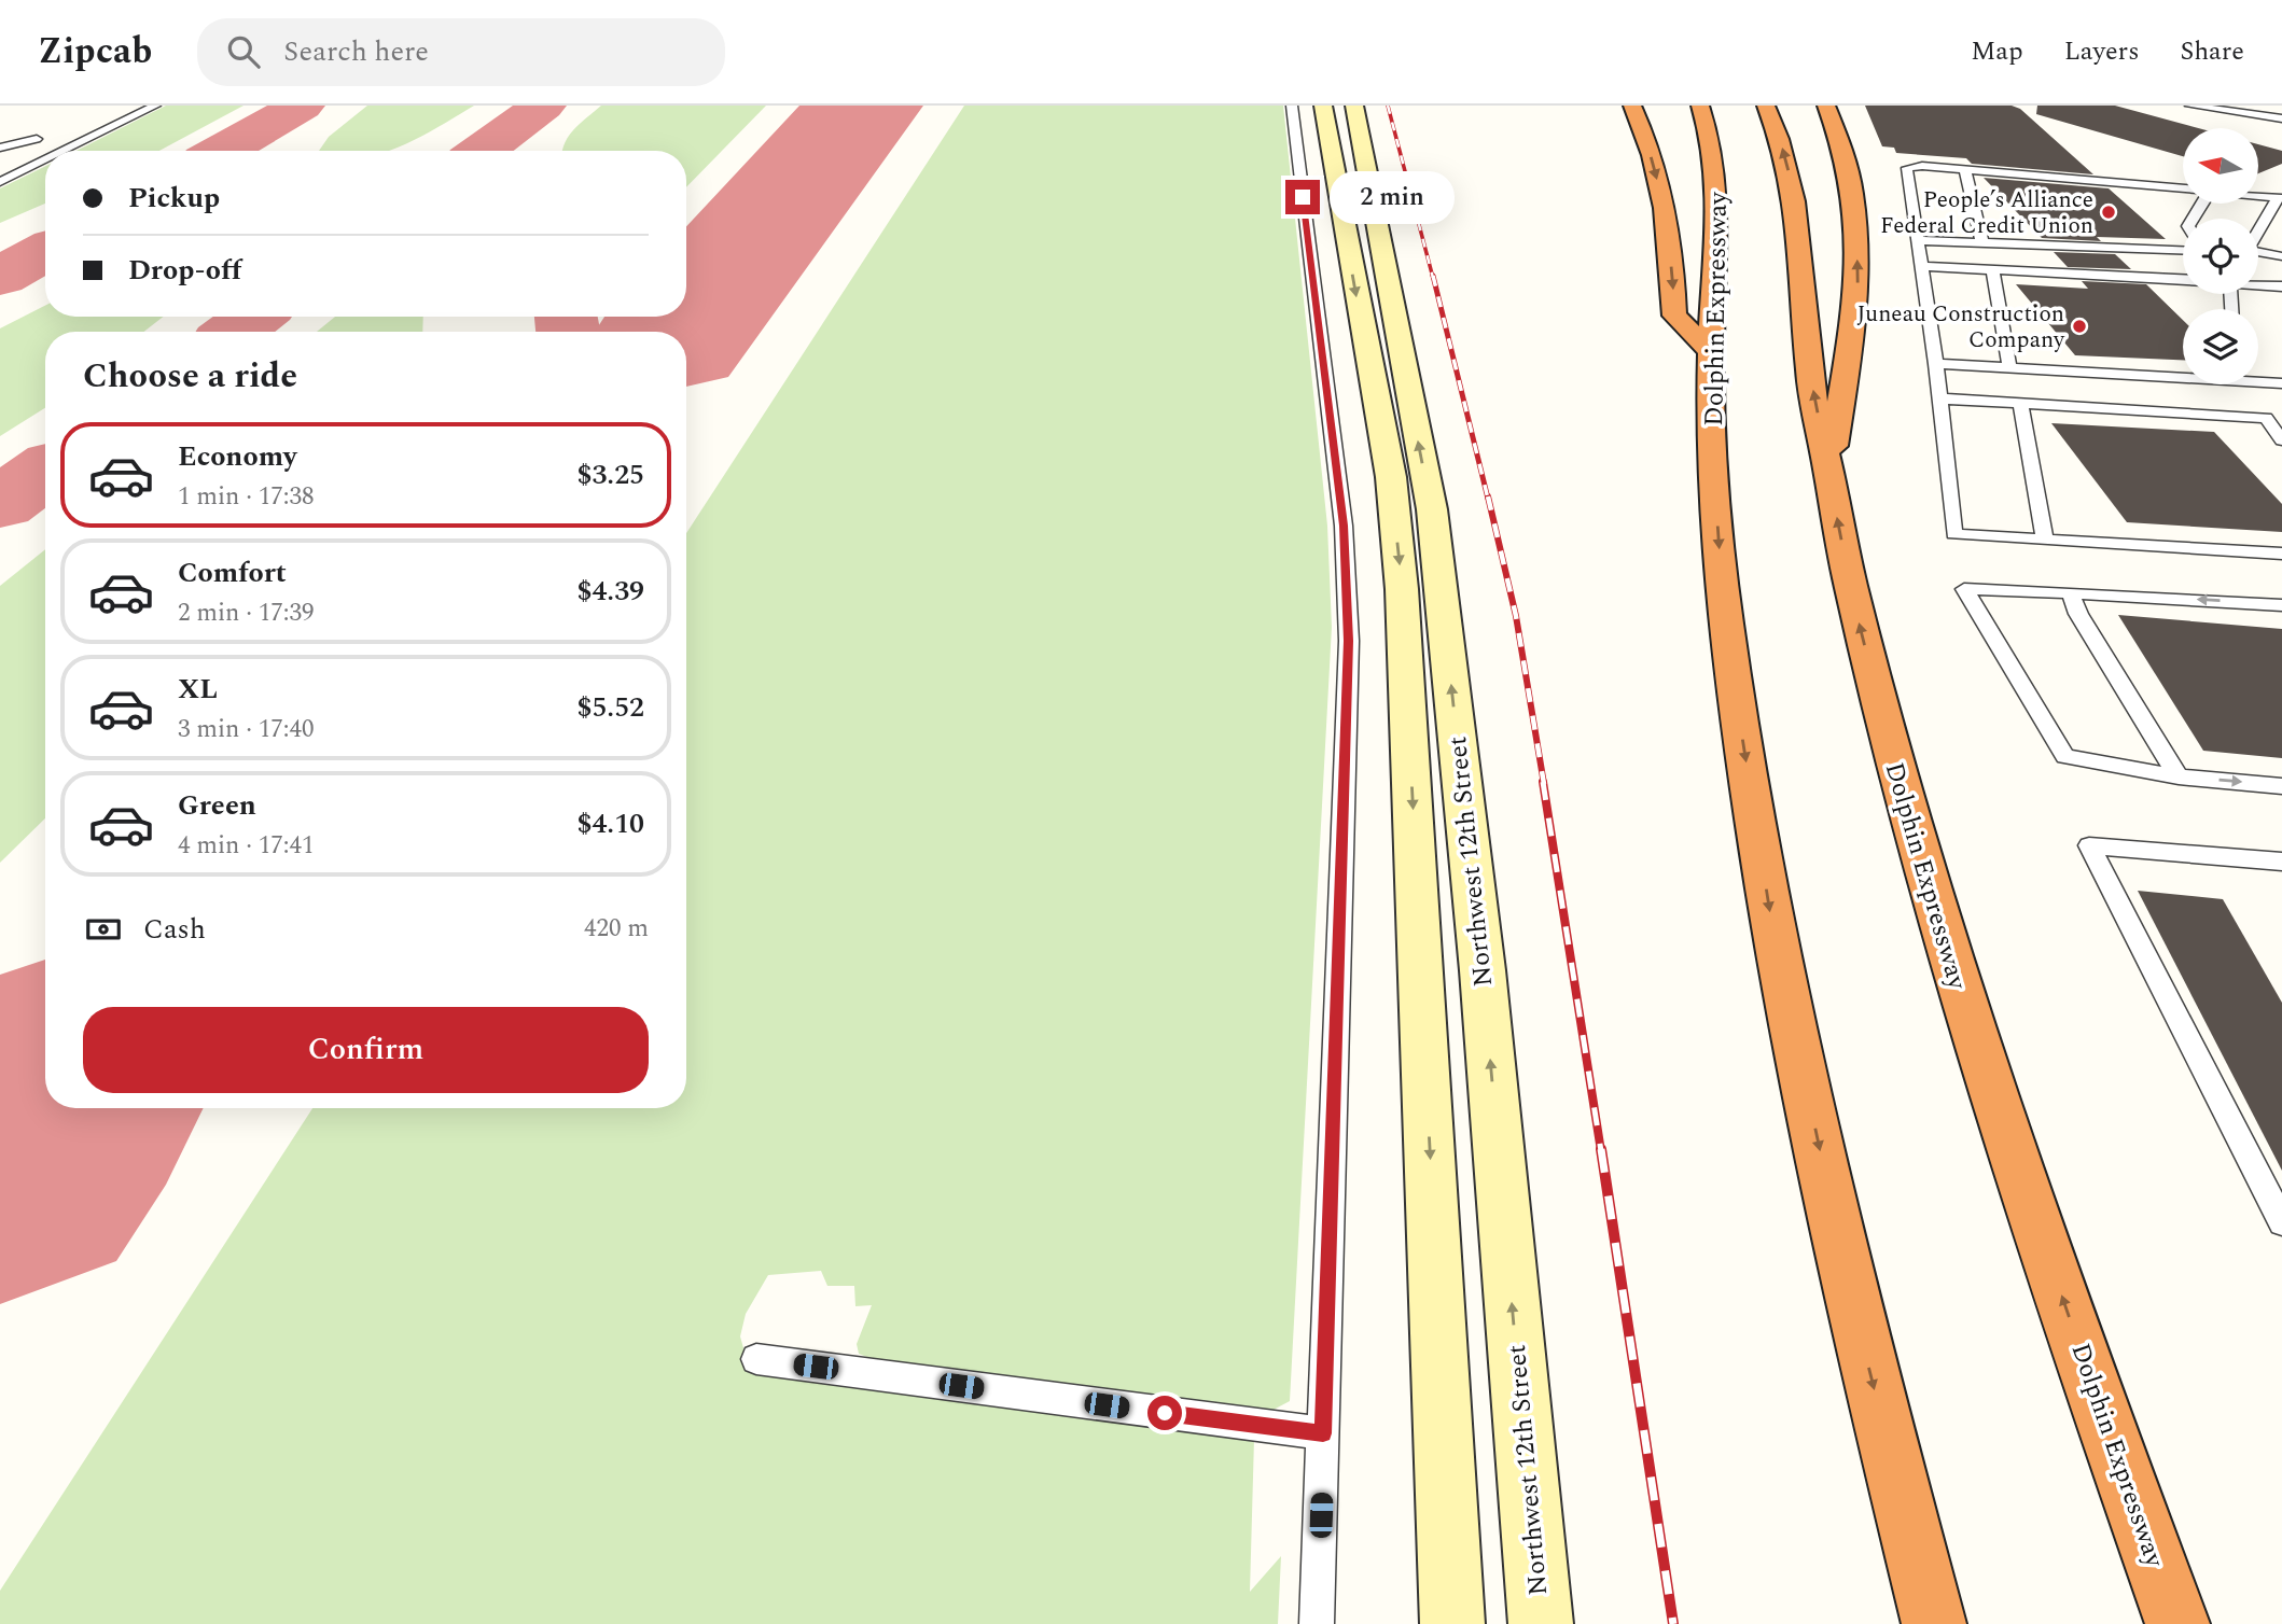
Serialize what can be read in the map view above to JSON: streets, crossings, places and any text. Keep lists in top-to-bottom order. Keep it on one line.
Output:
{"streets":{"highway":["Dolphin Expressway"],"main road":["Northwest 12th Street"]},"places":["People’s Alliance Federal Credit Union","Juneau Construction Company"],"north":"left","page":{"header":"Zipcab","search":"Search here","nav":["Map","Layers","Share"],"banner":["Pickup","Drop-off"],"bubble":"2 min","heading":"Choose a ride","list":[{"name":"Economy","note":"1 min · 17:38","value":"$3.25"},{"name":"Comfort","note":"2 min · 17:39","value":"$4.39"},{"name":"XL","note":"3 min · 17:40","value":"$5.52"},{"name":"Green","note":"4 min · 17:41","value":"$4.10"}],"pay":["Cash","420 m"],"buttons":"Confirm"}}
